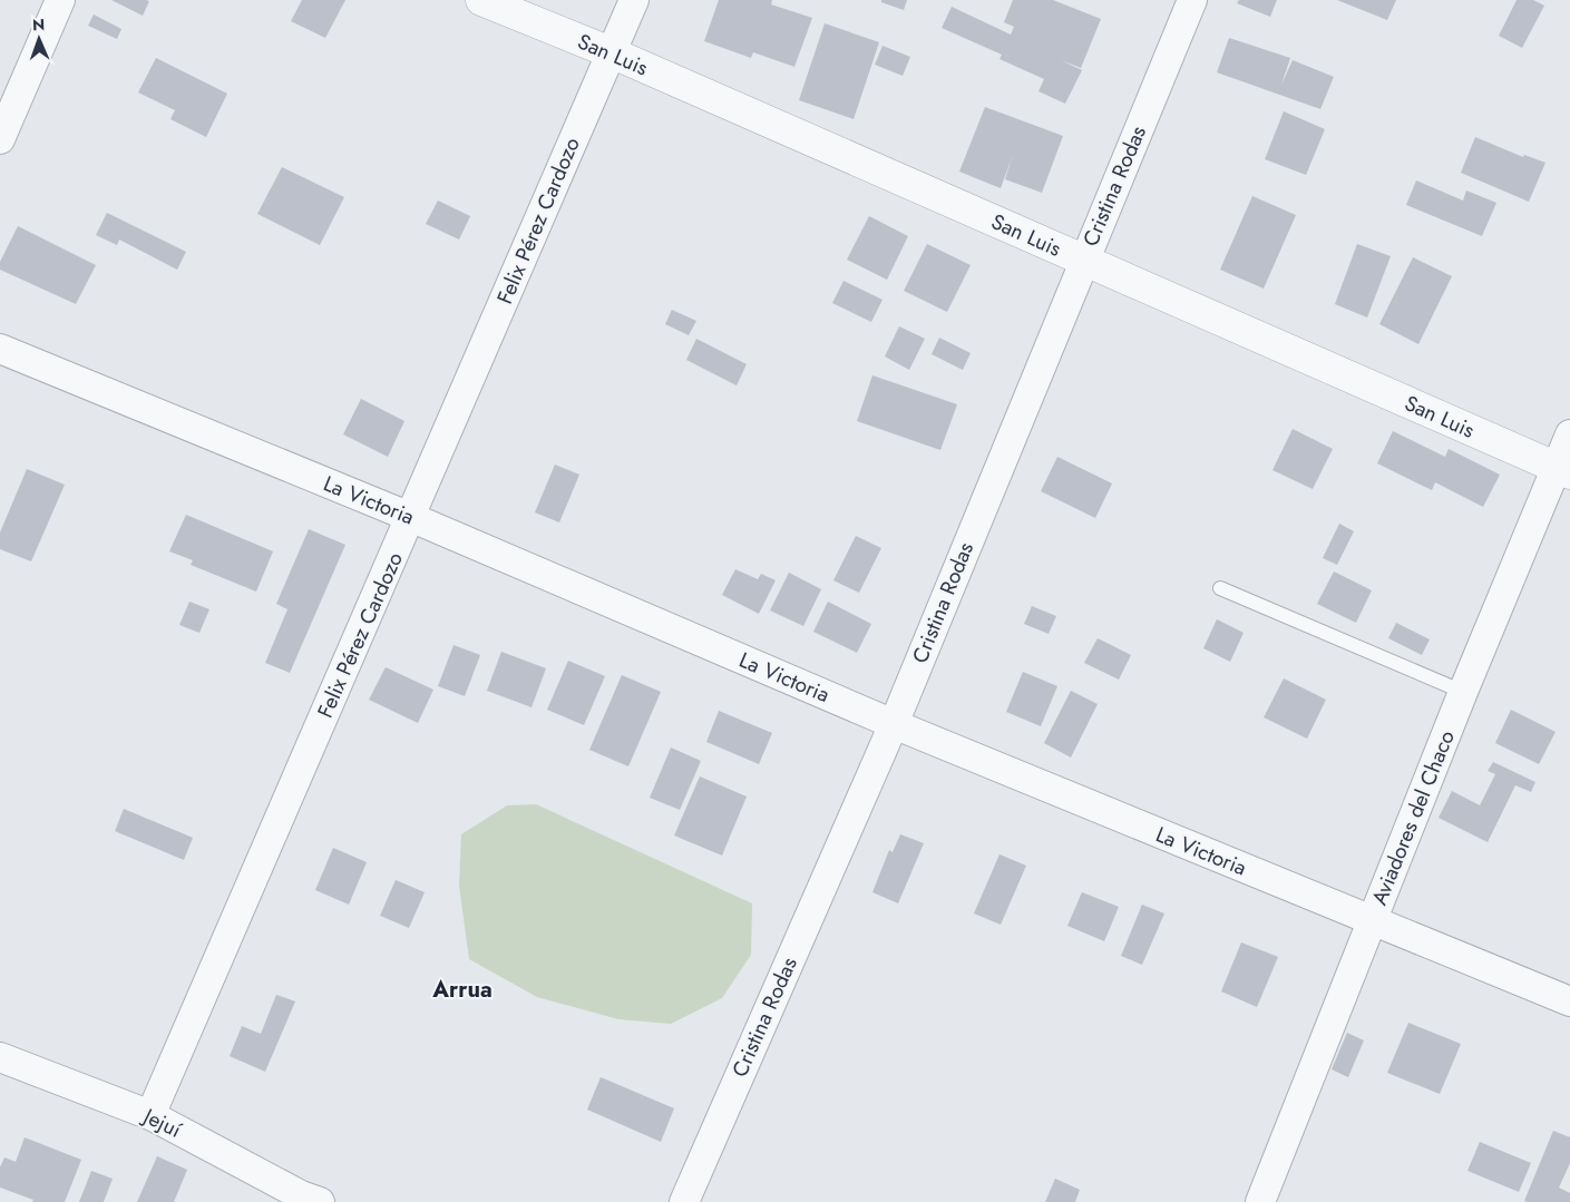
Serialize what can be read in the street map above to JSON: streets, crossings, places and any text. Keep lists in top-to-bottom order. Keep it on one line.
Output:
{"streets":{"street":["San Luis","Cristina Rodas","Felix Pérez Cardozo","La Victoria","Aviadores del Chaco","Jejuí"]},"crossings":[["San Luis","Cristina Rodas"],["San Luis","Felix Pérez Cardozo"],["San Luis","Aviadores del Chaco"],["Cristina Rodas","La Victoria"],["Felix Pérez Cardozo","La Victoria"],["Felix Pérez Cardozo","Jejuí"],["La Victoria","Aviadores del Chaco"]],"districts":["Arrua"],"north":"top"}
